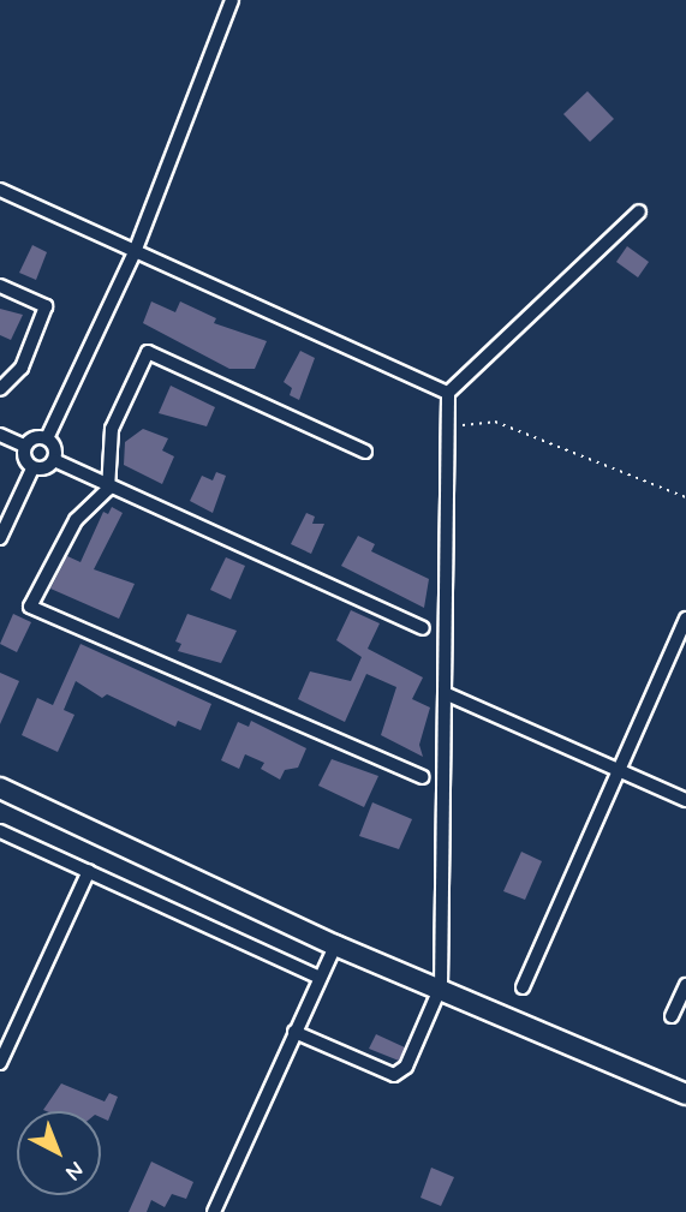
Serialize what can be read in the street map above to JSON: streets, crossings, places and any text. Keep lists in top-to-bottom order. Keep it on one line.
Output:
{"north":"bottom right"}
